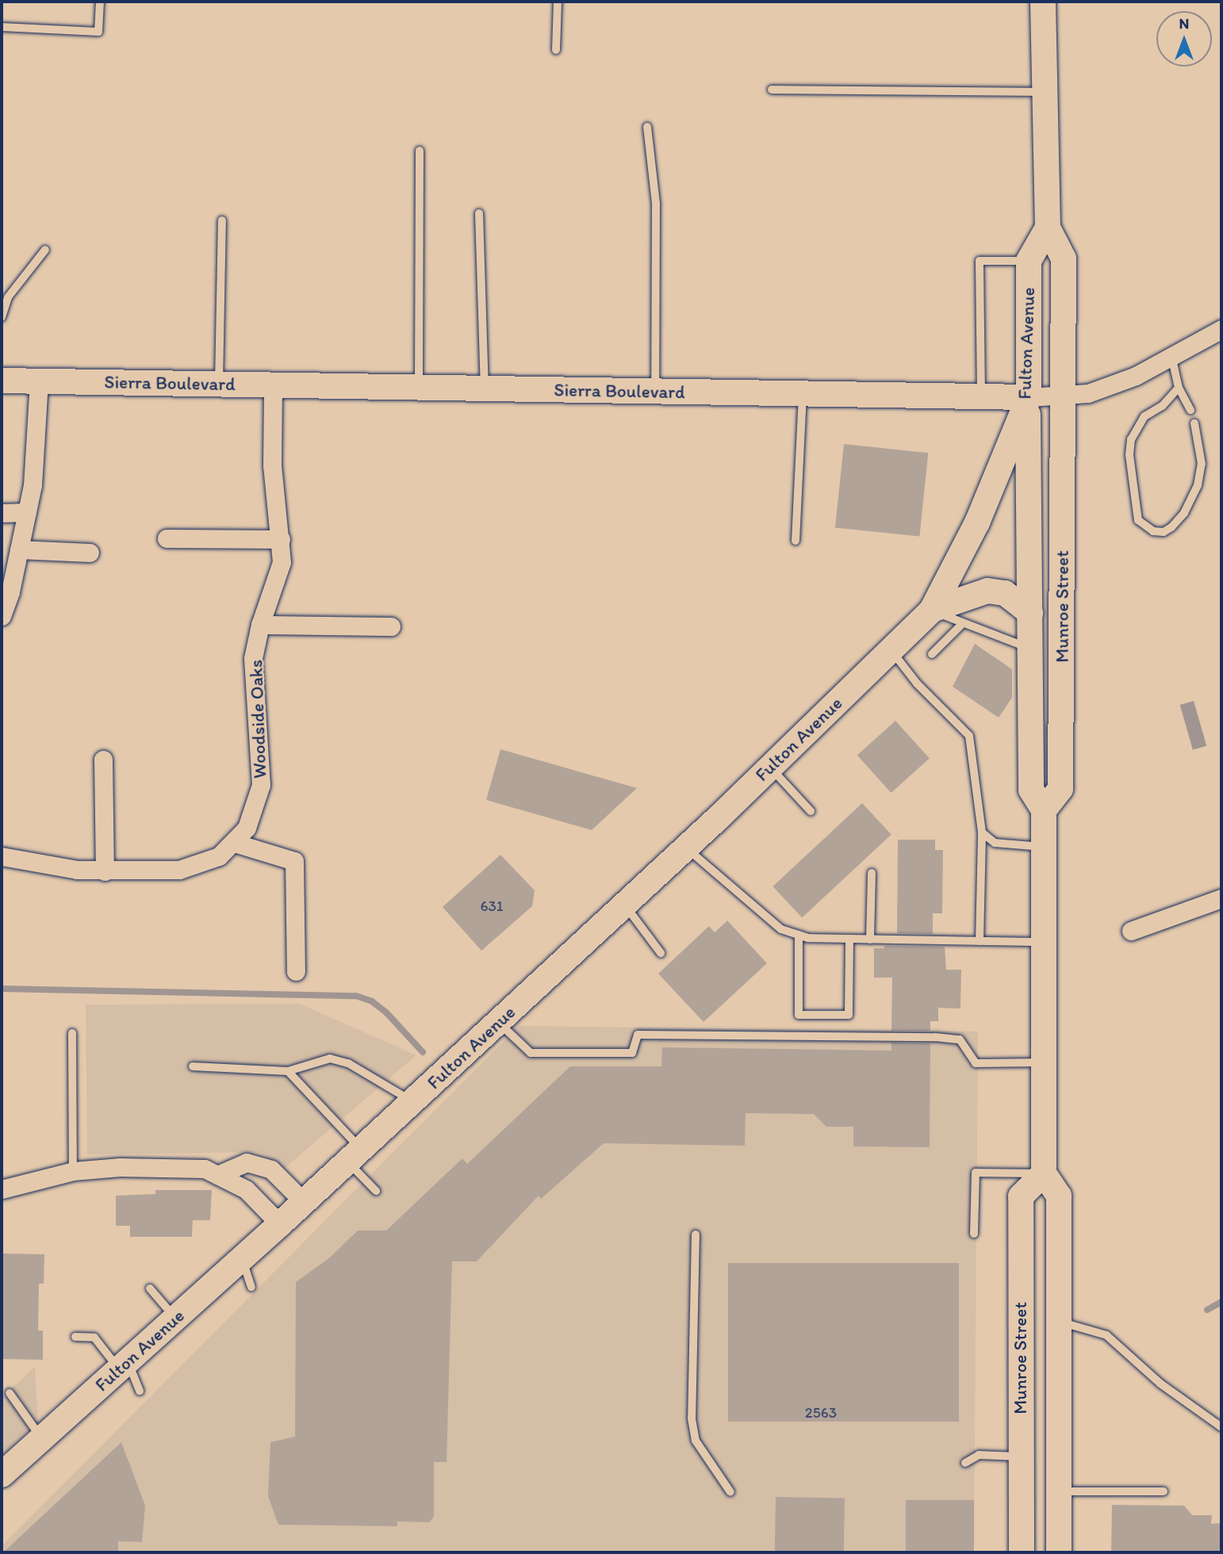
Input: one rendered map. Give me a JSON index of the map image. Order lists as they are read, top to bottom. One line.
{"streets":{"street":["Fulton Avenue","Sierra Boulevard","Munroe Street","Woodside Oaks"]},"crossings":[["Fulton Avenue","Sierra Boulevard"],["Fulton Avenue","Munroe Street"],["Sierra Boulevard","Munroe Street"],["Sierra Boulevard","Woodside Oaks"]],"house_numbers":["631","2563"],"north":"top"}
